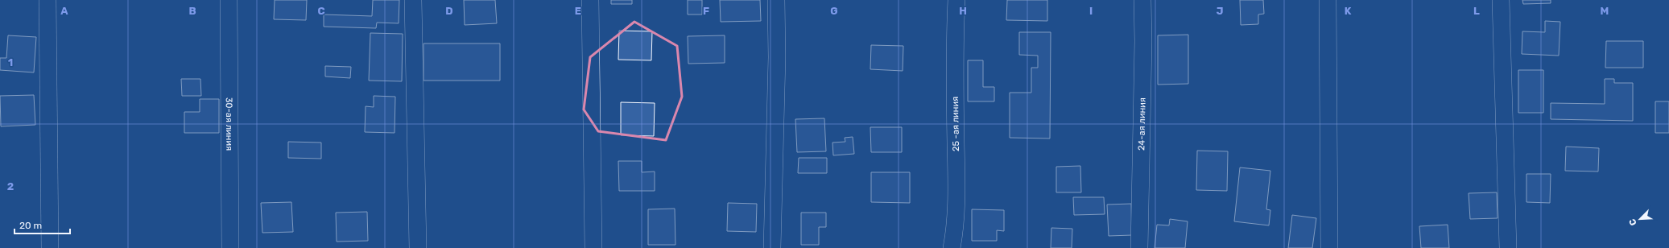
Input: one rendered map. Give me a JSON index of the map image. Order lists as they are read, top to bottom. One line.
{"streets":{"street":["30-ая линия","25 -ая линия","24-ая линия"]},"scale_bar":"20 m","north":"bottom left","grid":{"columns":["A","B","C","D","E","F","G","H","I","J","K","L","M"],"rows":["1","2"]}}
